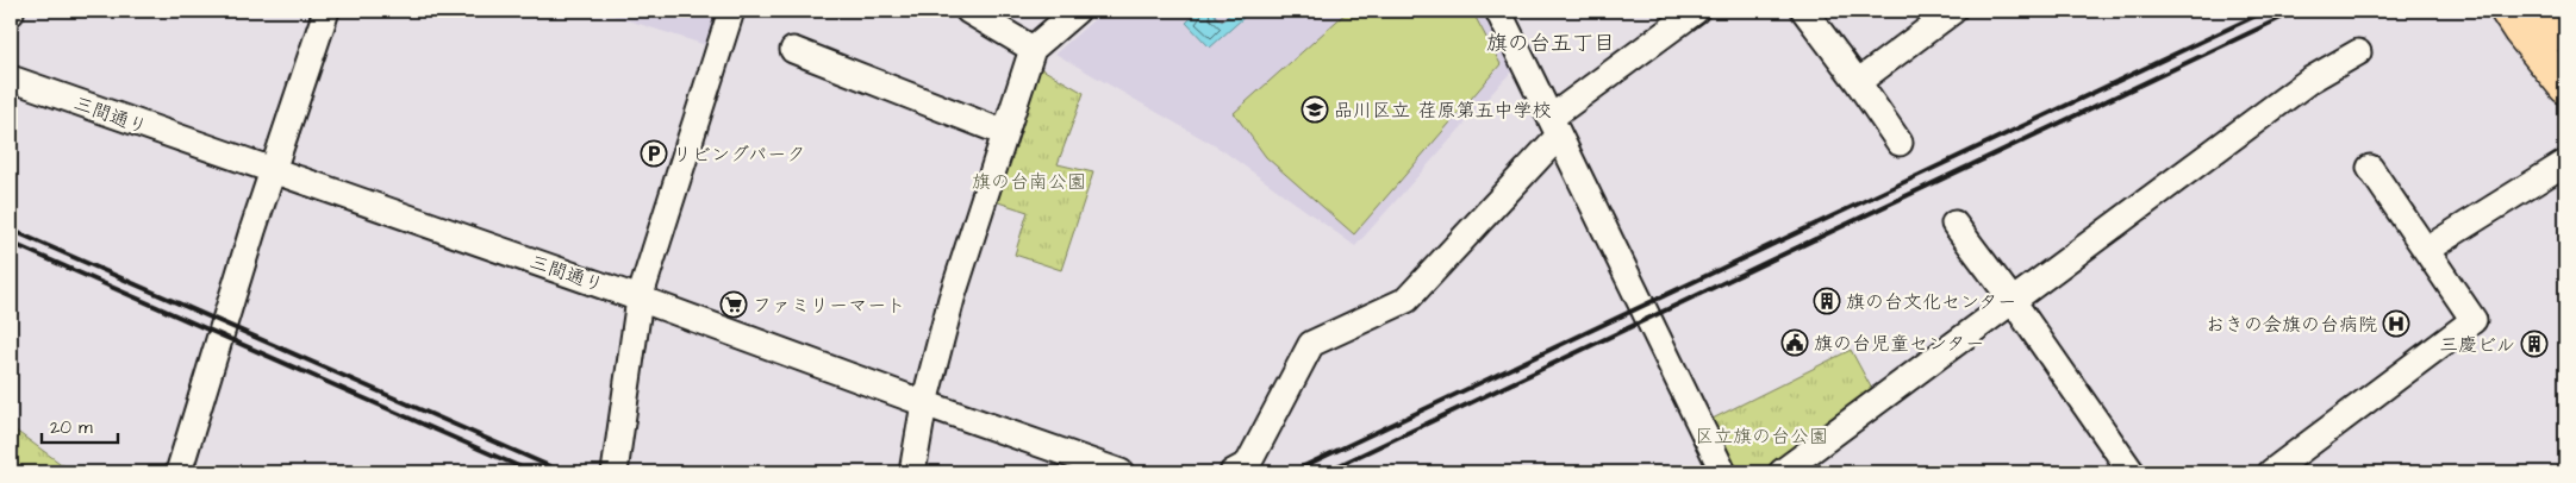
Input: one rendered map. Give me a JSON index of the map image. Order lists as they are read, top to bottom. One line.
{"streets":{"street":["三間通り"]},"districts":["旗の台五丁目"],"parks":["旗の台南公園","区立旗の台公園"],"places":{"school or university":["品川区立 荏原第五中学校"],"parking":["リビングパーク"],"building":["旗の台文化センター","三慶ビル"],"supermarket":["ファミリーマート"],"hospital":["おきの会旗の台病院"],"public building":["旗の台児童センター"]},"scale_bar":"20 m"}
